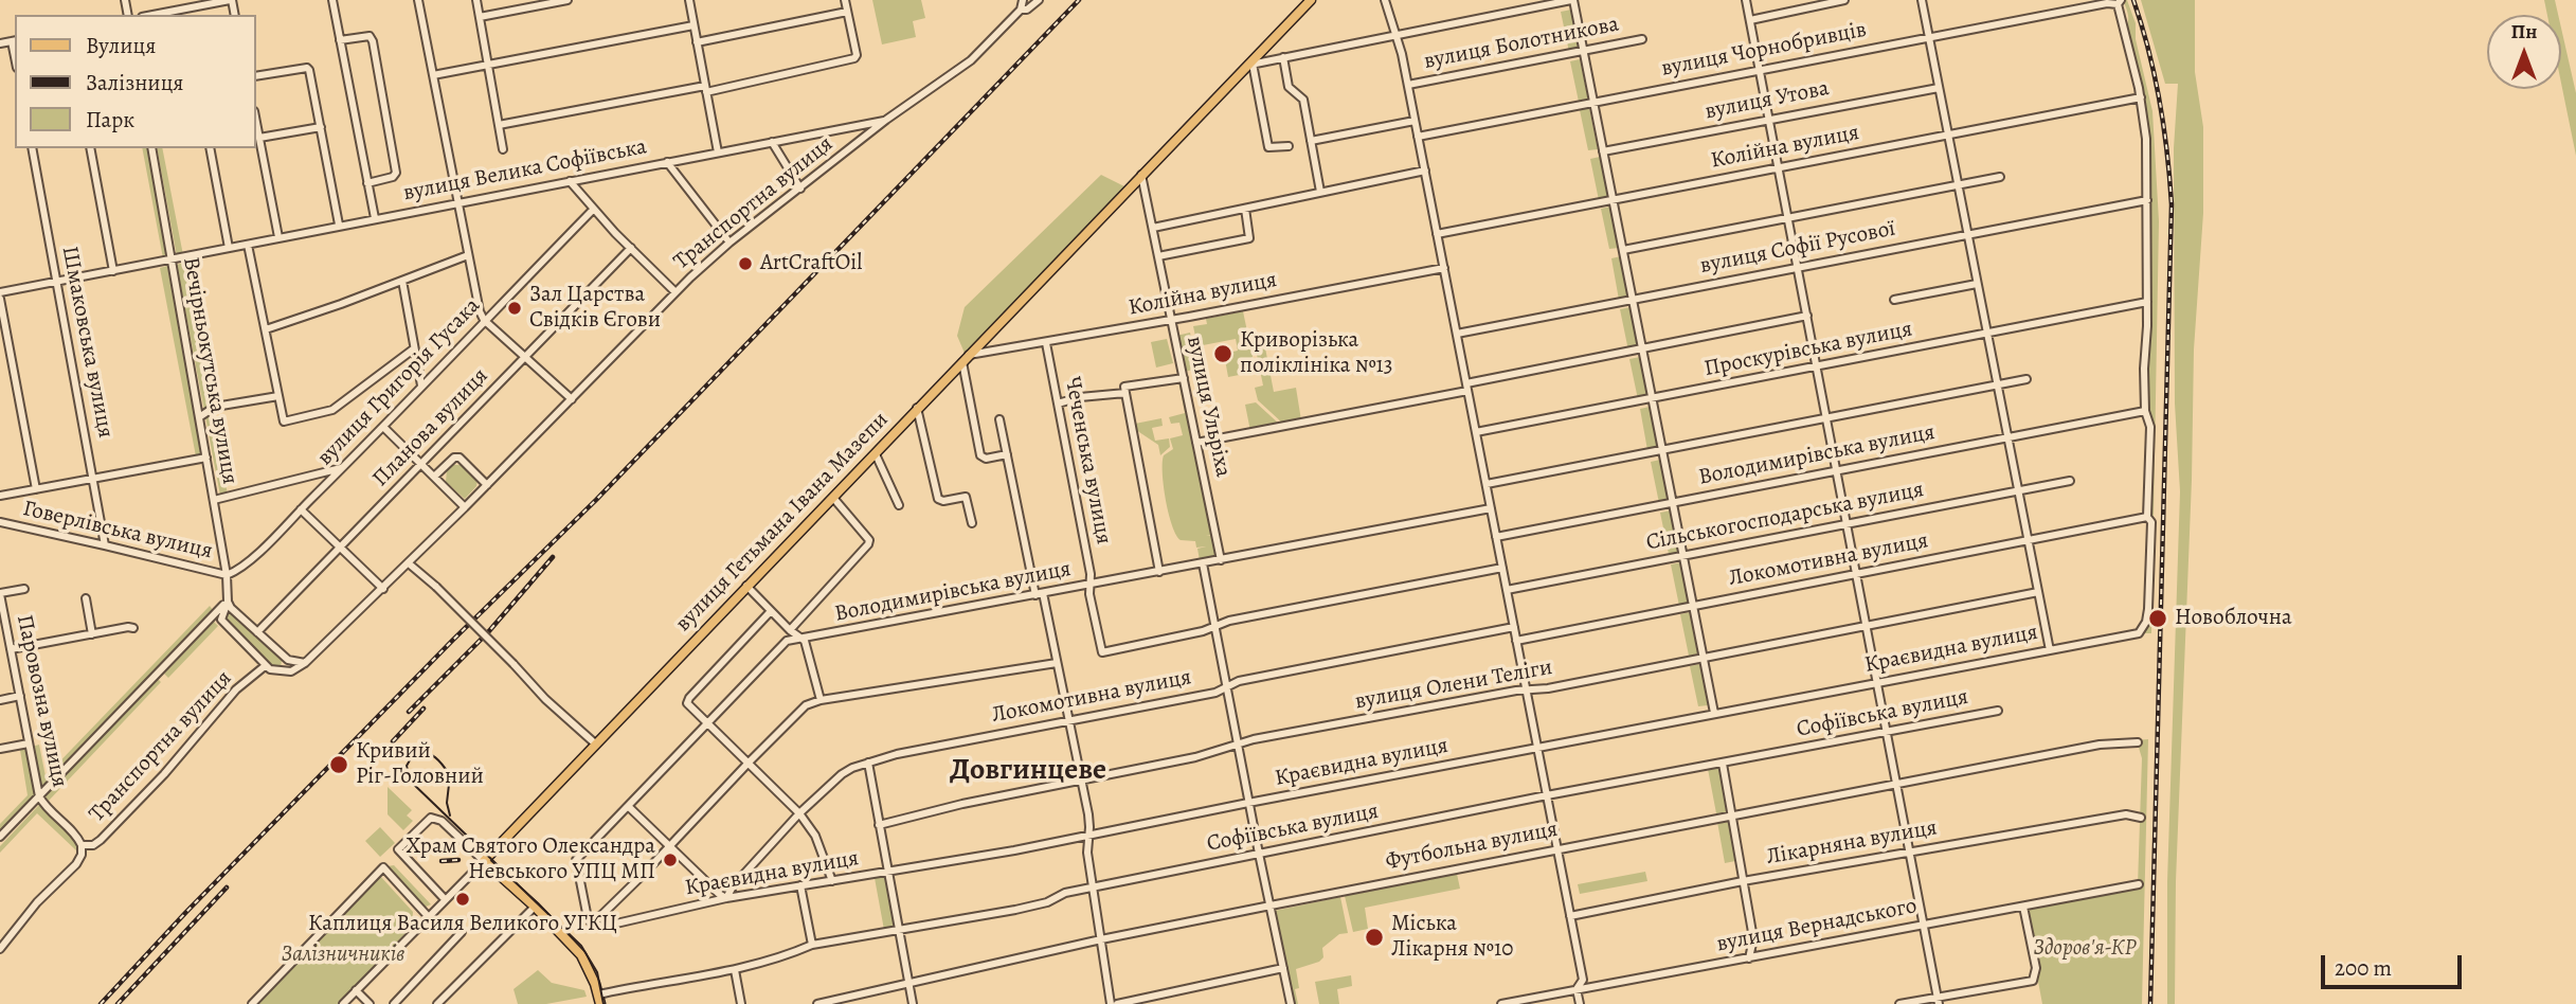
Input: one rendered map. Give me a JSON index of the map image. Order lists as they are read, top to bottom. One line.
{"streets":{"main road":["вулиця Гетьмана Івана Мазепи"],"street":["вулиця Болотникова","вулиця Чорнобривців","вулиця Утова","Колійна вулиця","вулиця Велика Софіївська","Транспортна вулиця","вулиця Софії Русової","Шмаковська вулиця","Проскурівська вулиця","Вечірньокутська вулиця","вулиця Григорія Гусака","вулиця Ульріха","Планова вулиця","Володимирівська вулиця","Чеченська вулиця","Сільськогосподарська вулиця","Говерлівська вулиця","Локомотивна вулиця","Краєвидна вулиця","вулиця Олени Теліги","Паровозна вулиця","Софіївська вулиця","Лікарняна вулиця","Футбольна вулиця","вулиця Вернадського"]},"crossings":[["Колійна вулиця","вулиця Ульріха"],["Колійна вулиця","Чеченська вулиця"],["Колійна вулиця","вулиця Гетьмана Івана Мазепи"],["вулиця Велика Софіївська","Транспортна вулиця"],["вулиця Велика Софіївська","Шмаковська вулиця"],["вулиця Велика Софіївська","Вечірньокутська вулиця"],["Транспортна вулиця","Вечірньокутська вулиця"],["Транспортна вулиця","Паровозна вулиця"],["Шмаковська вулиця","Говерлівська вулиця"],["Проскурівська вулиця","вулиця Ульріха"],["Вечірньокутська вулиця","вулиця Григорія Гусака"],["Вечірньокутська вулиця","Говерлівська вулиця"],["вулиця Григорія Гусака","Говерлівська вулиця"],["вулиця Ульріха","Володимирівська вулиця"],["вулиця Ульріха","вулиця Гетьмана Івана Мазепи"],["Володимирівська вулиця","Чеченська вулиця"],["Володимирівська вулиця","Краєвидна вулиця"],["Локомотивна вулиця","Краєвидна вулиця"]],"districts":["Довгинцеве"],"parks":["Здоров'я-КР","Залізничників"],"places":["ArtCraftOil","Зал Царства Свідків Єгови","Криворізька поліклініка №13","Новоблочна","Кривий Ріг-Головний","Храм Святого Олександра Невського УПЦ МП","Каплиця Василя Великого УГКЦ","Міська Лікарня №10"],"legend":["Вулиця","Залізниця","Парк"],"scale_bar":"200 m","north":"top"}
